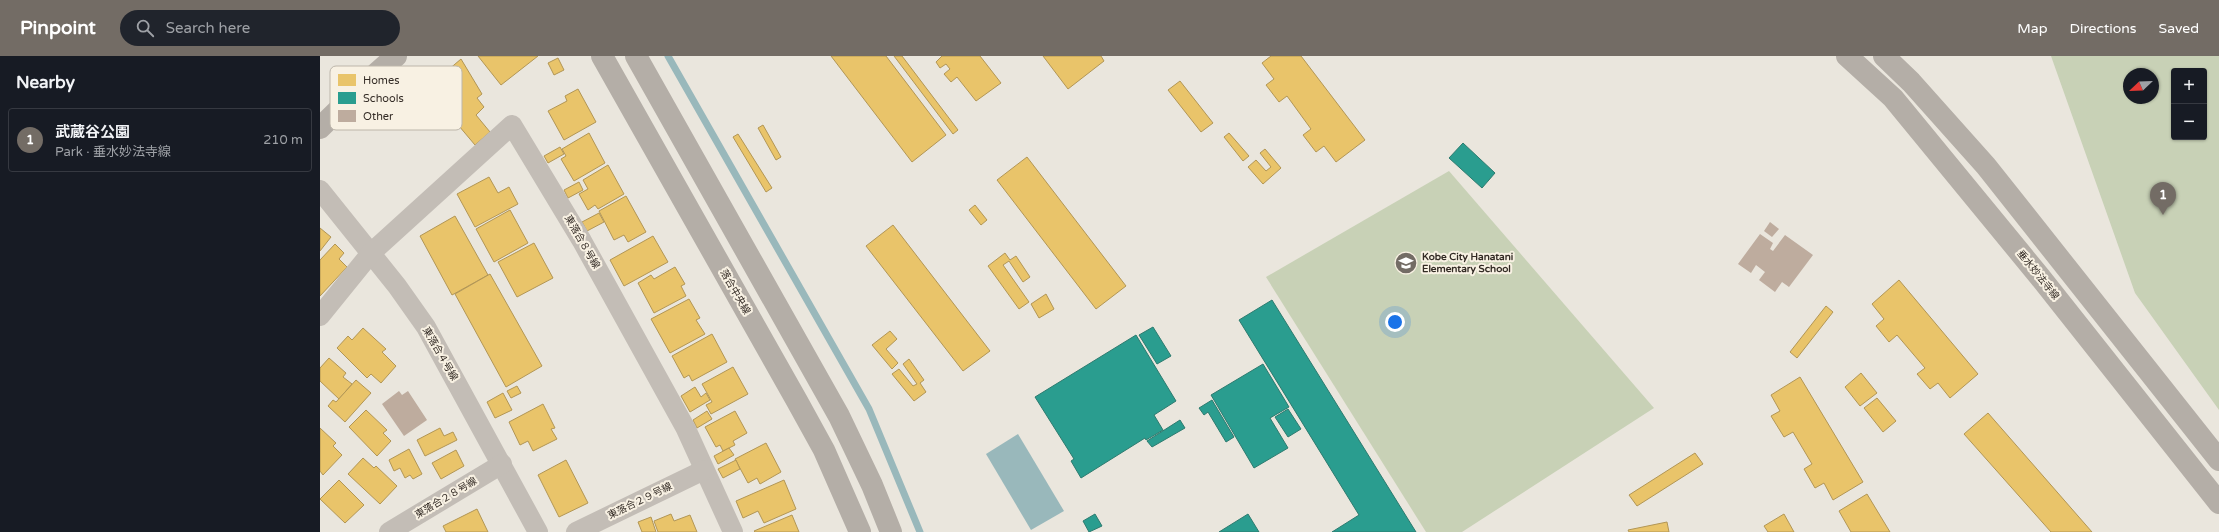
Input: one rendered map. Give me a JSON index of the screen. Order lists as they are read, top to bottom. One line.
{"streets":{"street":["東落合８号線","垂水妙法寺線","落合中央線","東落合４号線","東落合２８号線","東落合２９号線"]},"crossings":[["東落合８号線","東落合４号線"],["東落合８号線","東落合２９号線"],["東落合４号線","東落合２８号線"]],"places":{"school or university":["Kobe City Hanatani Elementary School"]},"legend":["Homes","Schools","Other"],"north":"bottom left","page":{"header":"Pinpoint","search":"Search here","nav":["Map","Directions","Saved"],"heading":"Nearby","map_buttons":["+","−"],"list":[{"mark":"1","name":"武蔵谷公園","note":"Park · 垂水妙法寺線","value":"210 m"}],"pins":"1"}}
